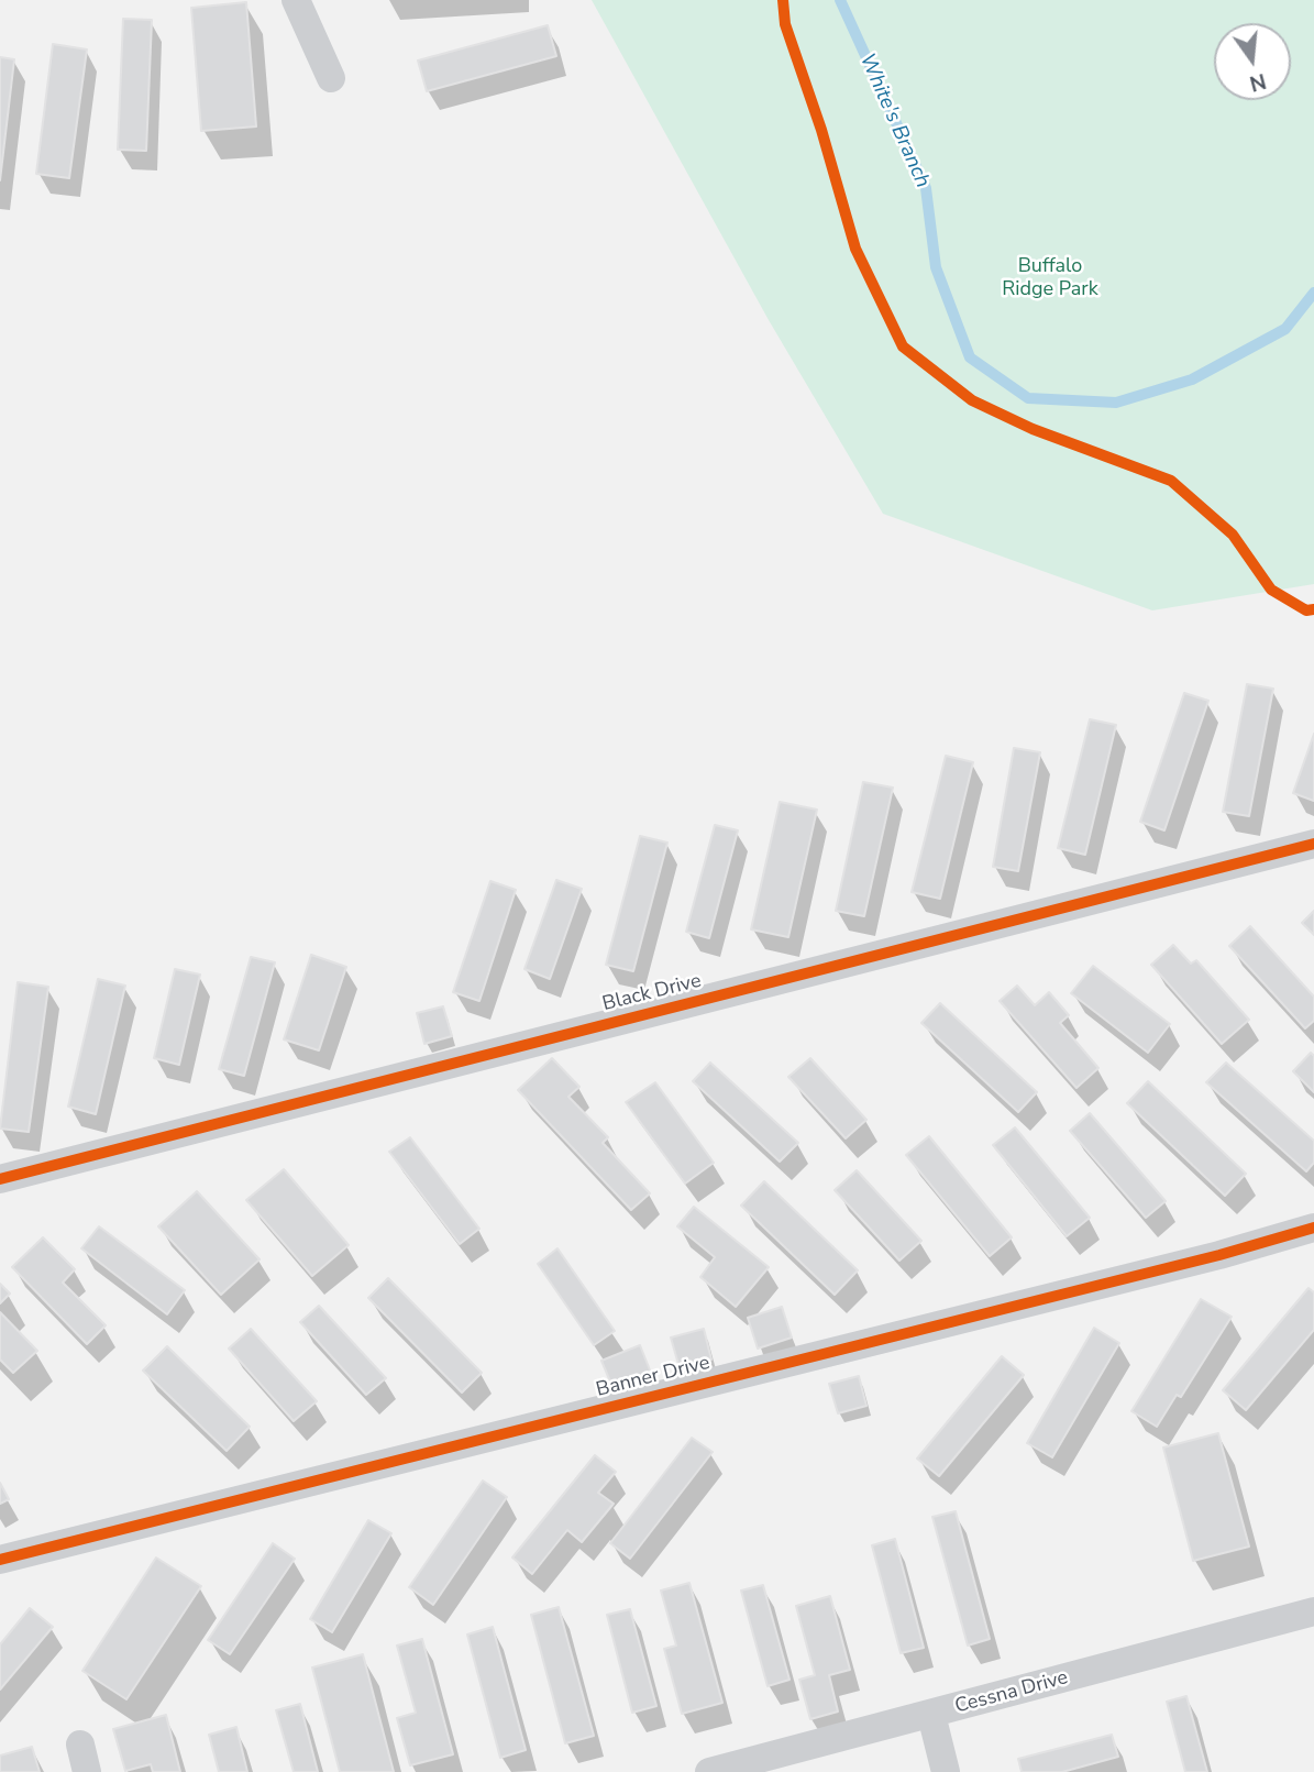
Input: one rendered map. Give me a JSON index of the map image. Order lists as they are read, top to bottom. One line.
{"streets":{"street":["Black Drive","Banner Drive","Cessna Drive"]},"water":["White's Branch"],"parks":["Buffalo Ridge Park"],"north":"bottom"}
